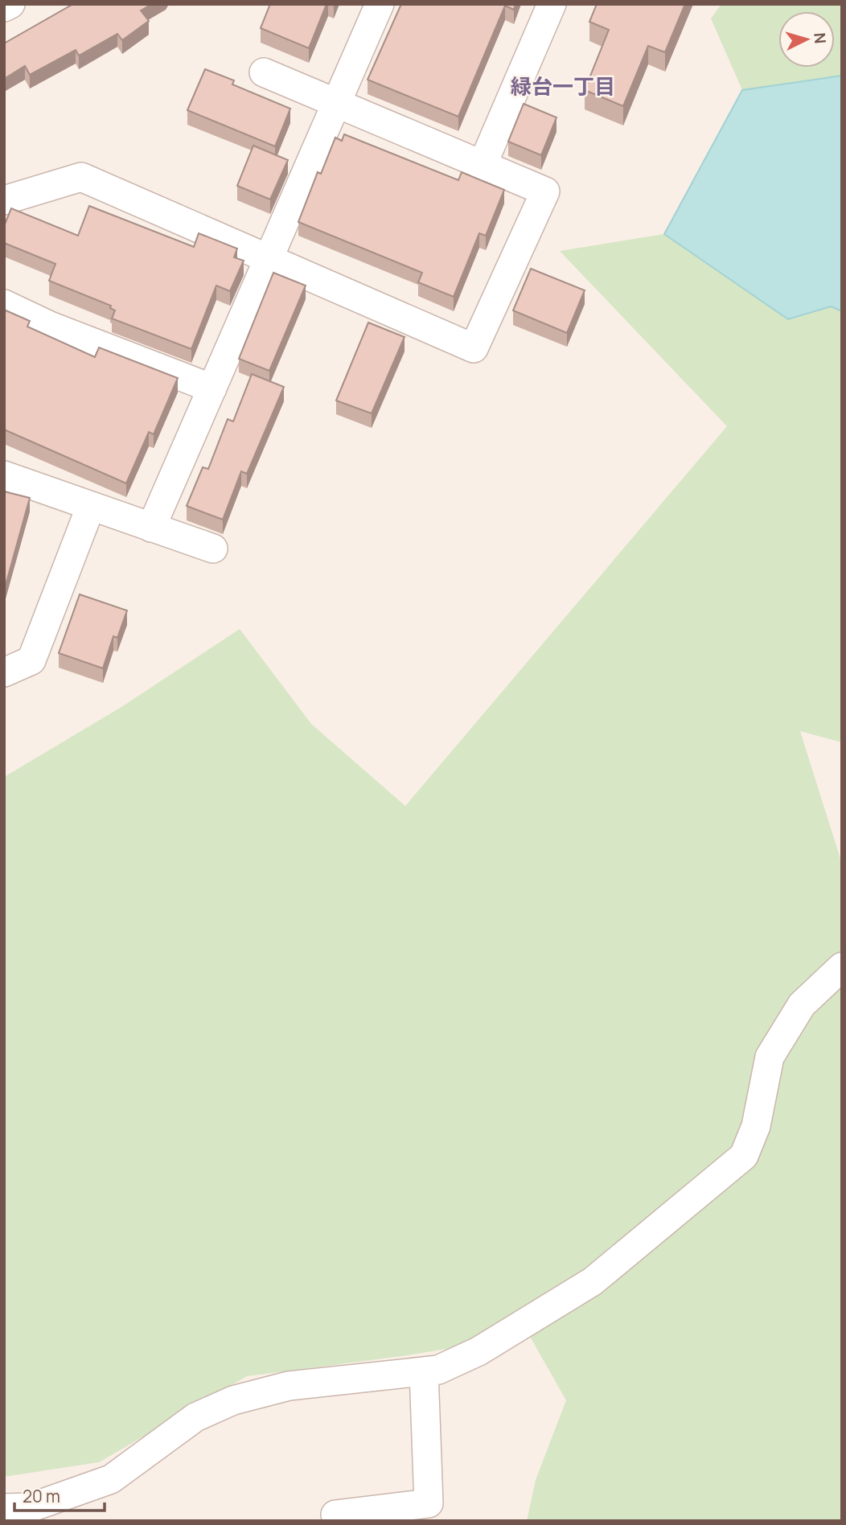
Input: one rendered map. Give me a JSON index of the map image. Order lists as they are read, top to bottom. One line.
{"districts":["緑台一丁目"],"scale_bar":"20 m","north":"right"}
